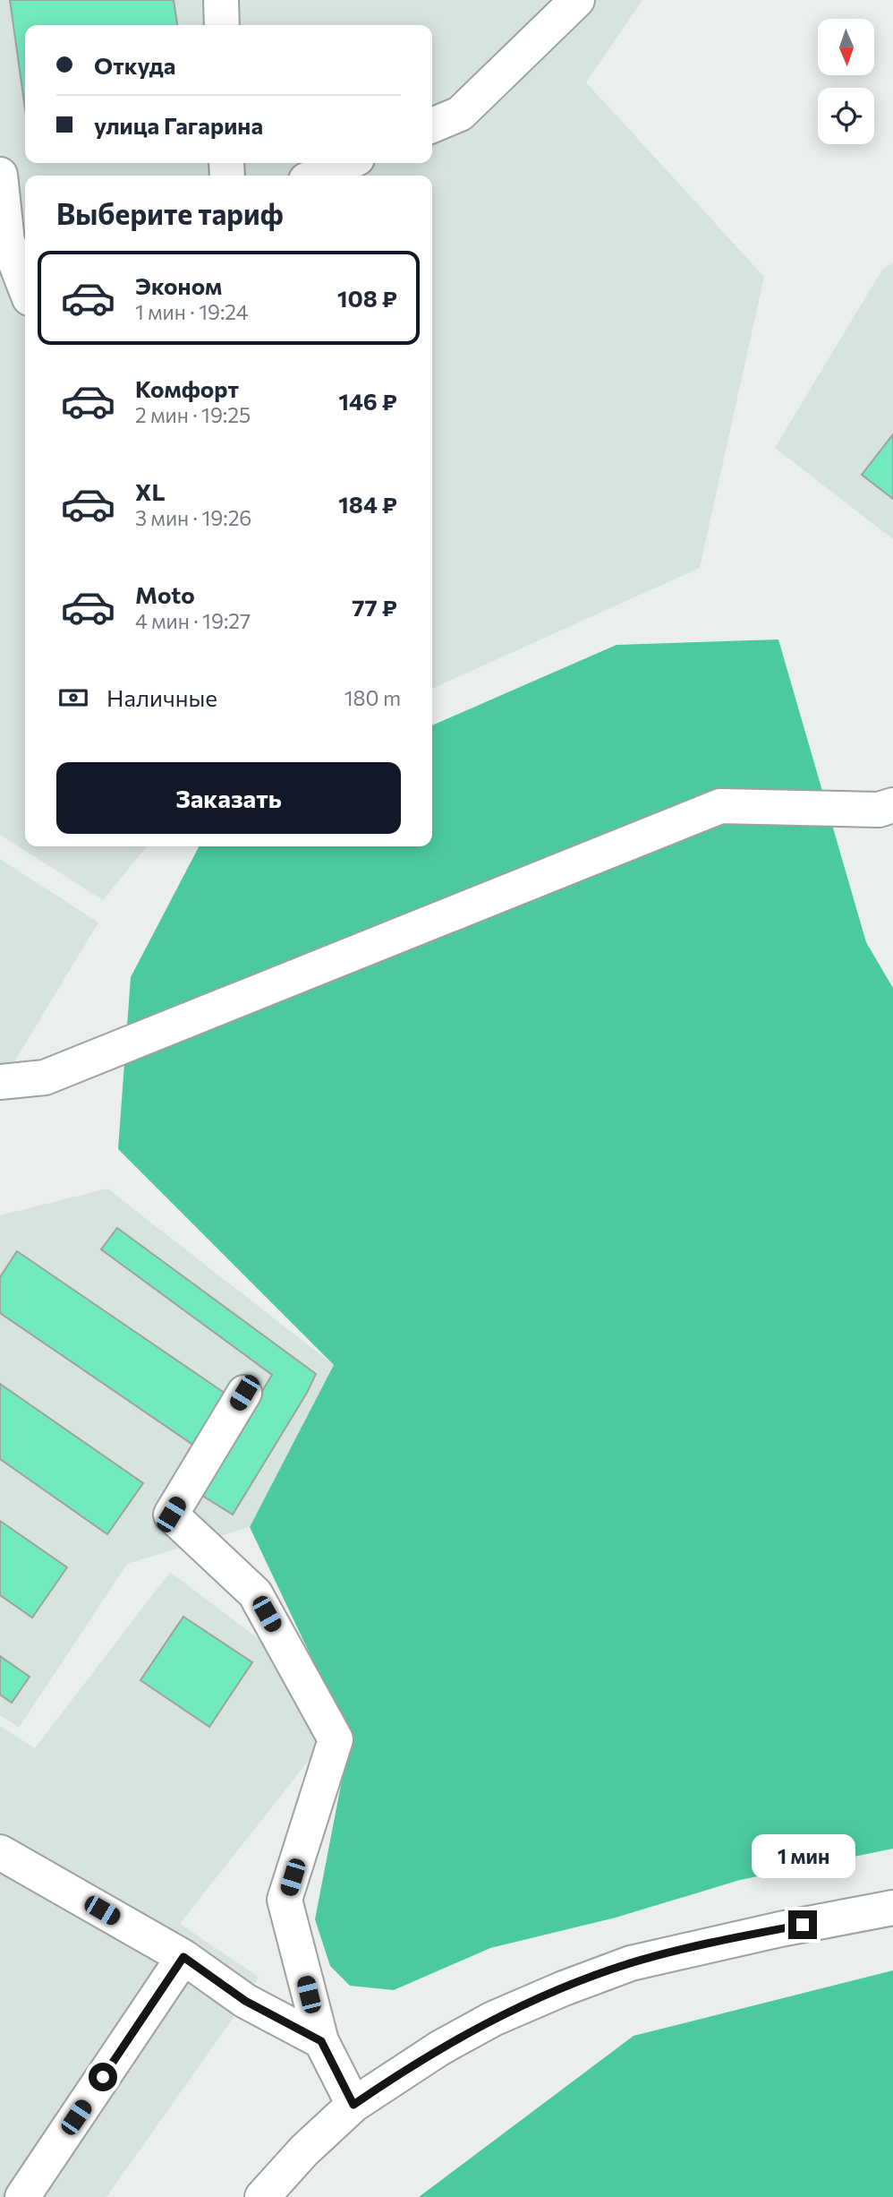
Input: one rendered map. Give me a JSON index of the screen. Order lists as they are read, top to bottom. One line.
{"north":"bottom","page":{"banner":["Откуда","улица Гагарина"],"heading":"Выберите тариф","list":[{"name":"Эконом","note":"1 мин · 19:24","value":"108 ₽"},{"name":"Комфорт","note":"2 мин · 19:25","value":"146 ₽"},{"name":"XL","note":"3 мин · 19:26","value":"184 ₽"},{"name":"Moto","note":"4 мин · 19:27","value":"77 ₽"}],"pay":["Наличные","180 m"],"buttons":"Заказать","bubble":"1 мин"}}
